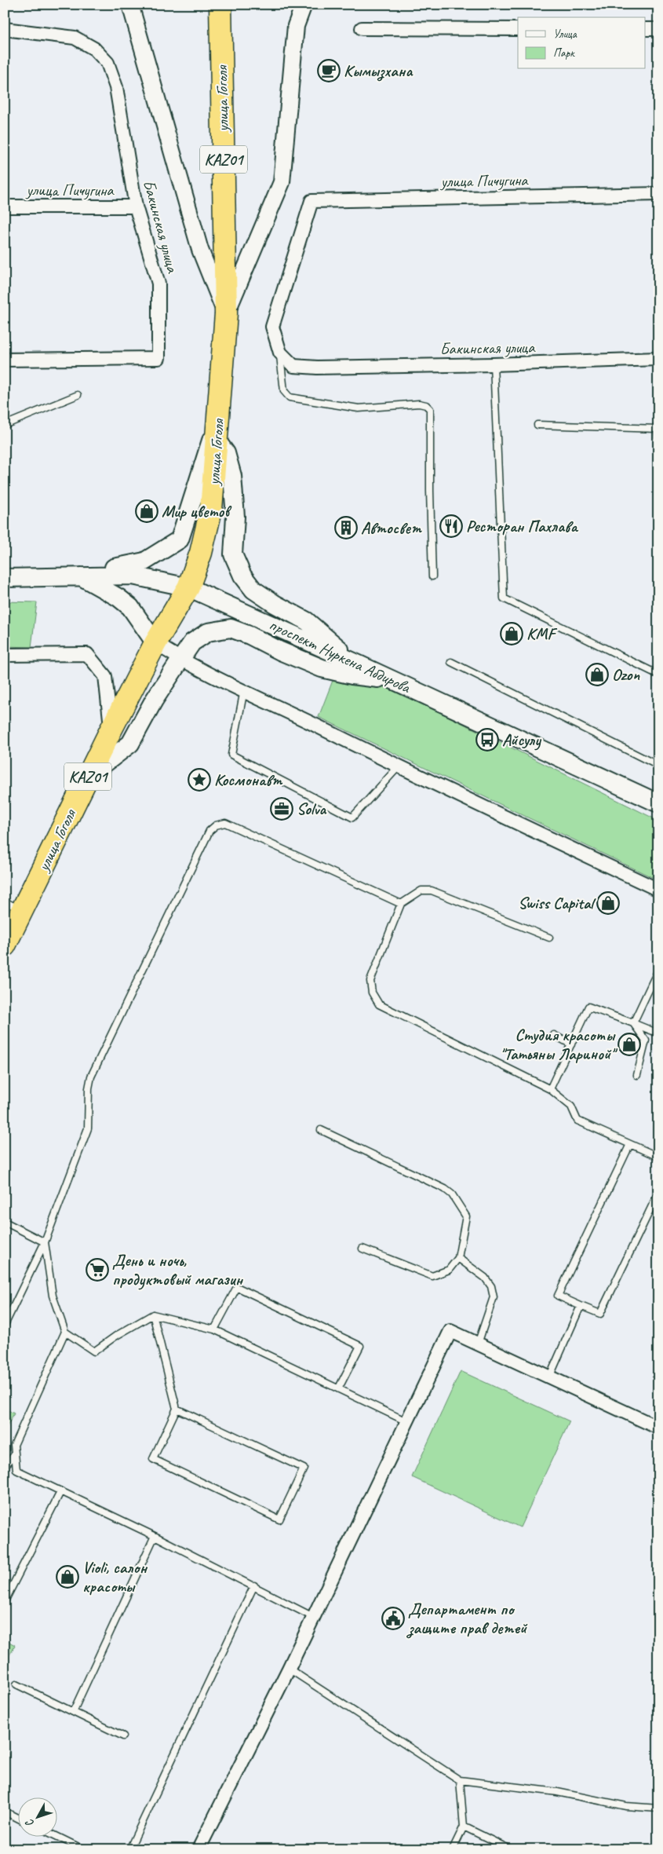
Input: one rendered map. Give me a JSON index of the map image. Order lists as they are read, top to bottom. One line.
{"streets":{"highway":["улица Гоголя","KАZ01"],"main road":["проспект Нуркена Абдирова"],"street":["улица Пичугина","Бакинская улица"]},"crossings":[["улица Гоголя","проспект Нуркена Абдирова"],["улица Пичугина","Бакинская улица"]],"places":{"cafe":["Кымызхана"],"shop":["Мир цветов","KMF","Ozon","Swiss Capital","Студия красоты \"Татьяны Лариной\"","Violi, салон красоты"],"restaurant":["Ресторан Пахлава"],"building":["Автосвет"],"bus stop":["Айсулу"],"place":["Космонавт"],"office":["Solva"],"supermarket":["День и ночь, продуктовый магазин"],"public building":["Департамент по защите прав детей"]},"legend":["Улица","Парк"],"north":"bottom left"}
